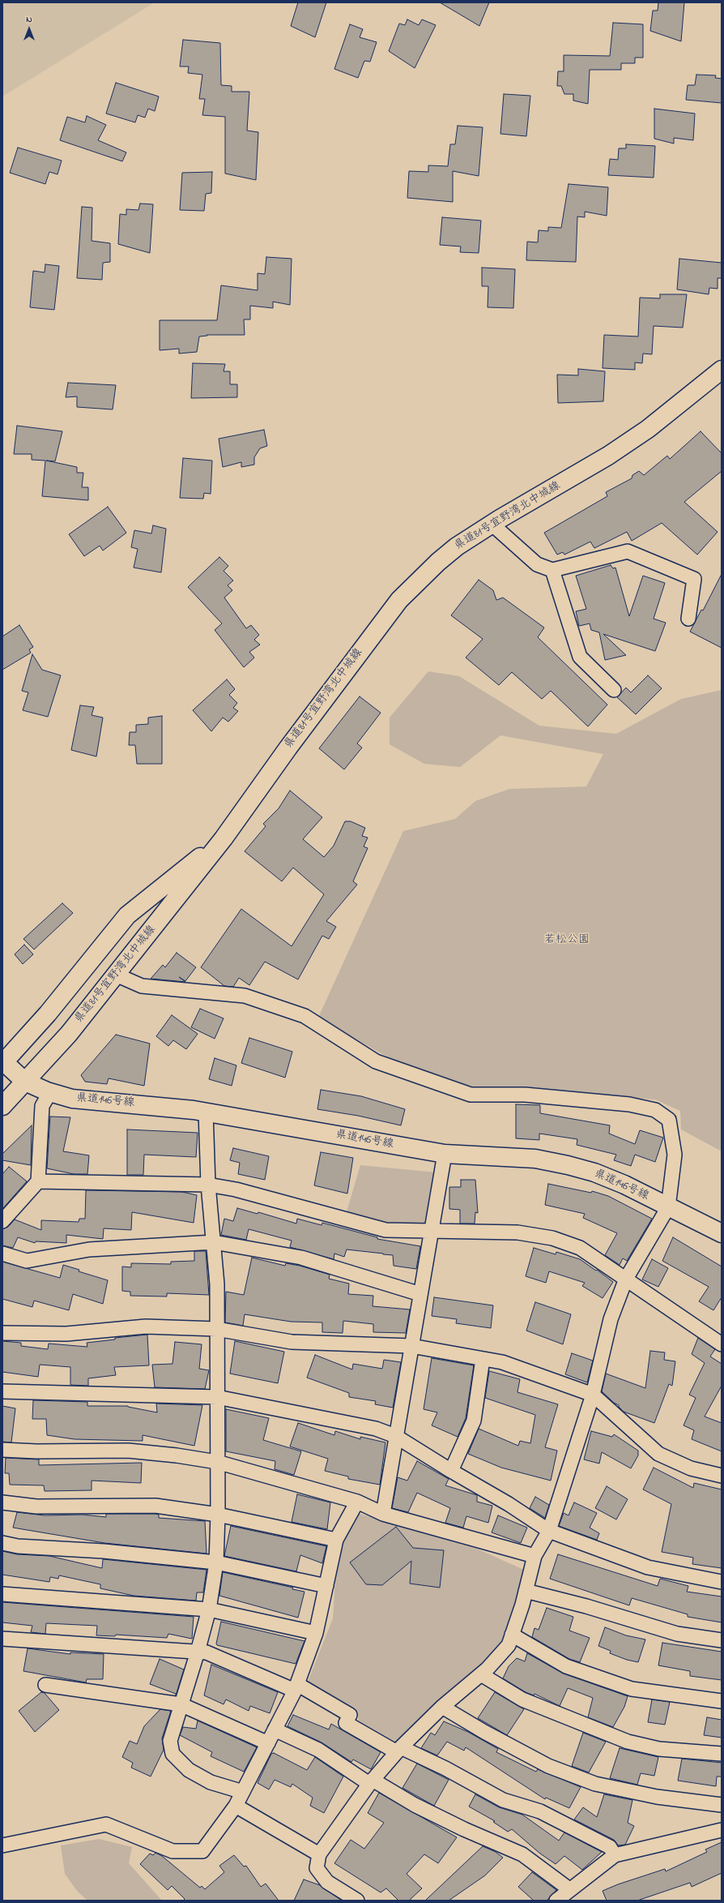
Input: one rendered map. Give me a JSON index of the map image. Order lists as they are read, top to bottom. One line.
{"streets":{"main road":["県道81号宜野湾北中城線","県道146号線"]},"crossings":[["県道81号宜野湾北中城線","県道146号線"]],"parks":["若松公園"],"north":"top"}
